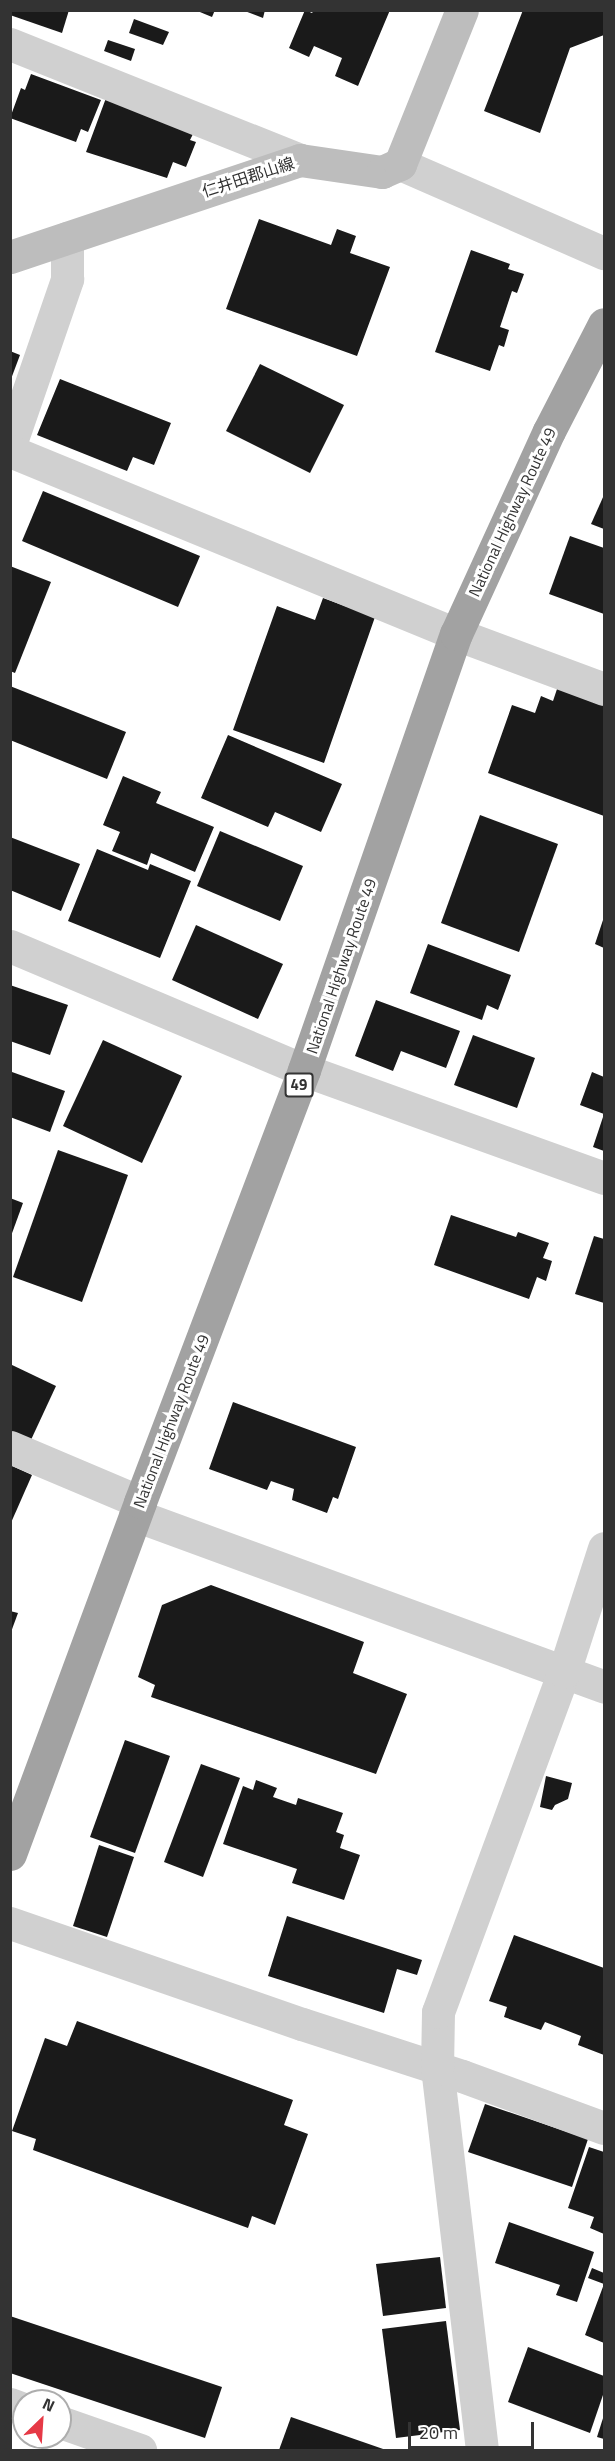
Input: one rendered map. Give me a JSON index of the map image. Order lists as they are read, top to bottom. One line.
{"streets":{"highway":["National Highway Route 49","49"],"main road":["仁井田郡山線"]},"scale_bar":"20 m","north":"top right"}
